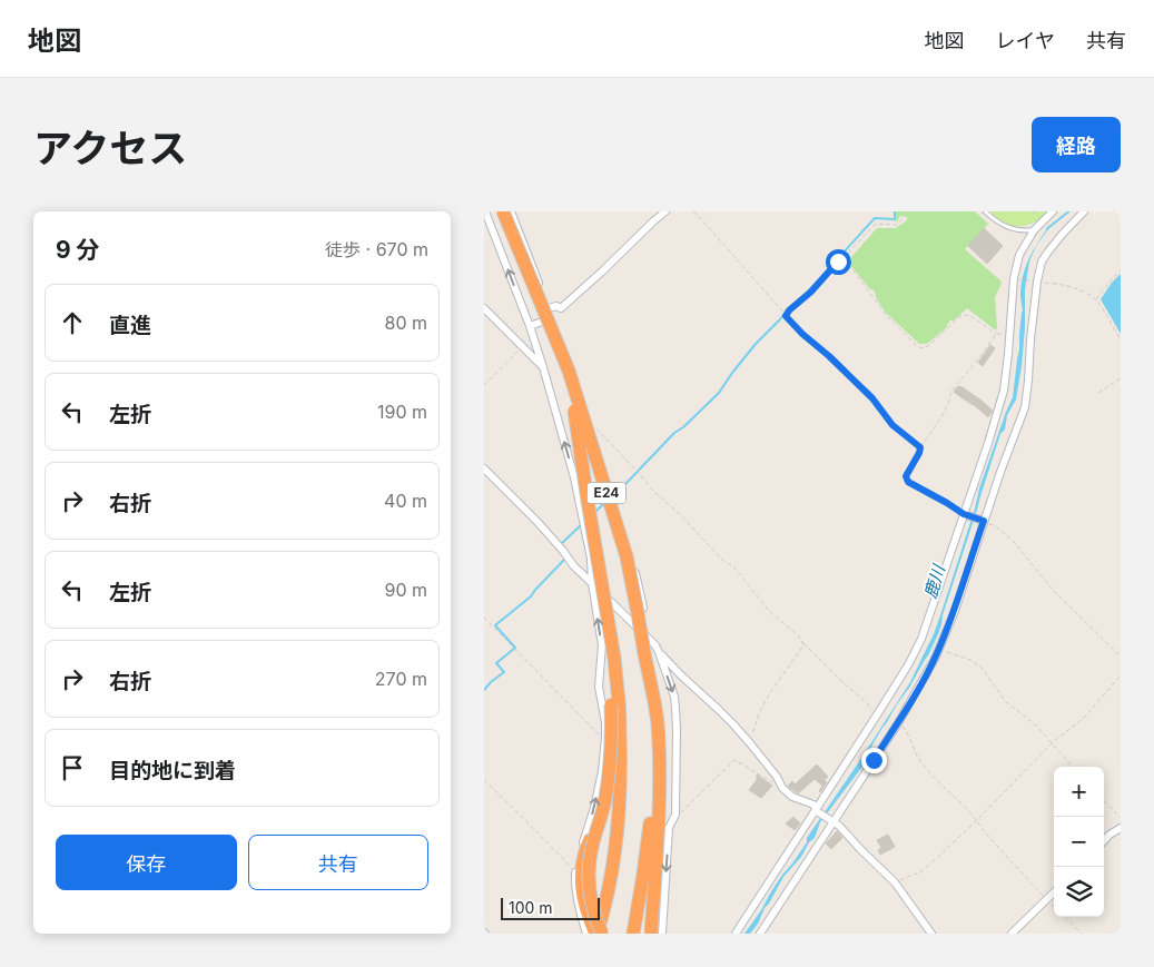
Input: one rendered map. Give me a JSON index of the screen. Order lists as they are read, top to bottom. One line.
{"streets":{"highway":["E24"]},"water":["鹿川"],"scale_bar":"100 m","page":{"header":"地図","nav":["地図","レイヤ","共有"],"title":"アクセス","buttons":["経路",["保存","共有"]],"heading":["9 分","徒歩 · 670 m"],"list":[["直進","80 m"],["左折","190 m"],["右折","40 m"],["左折","90 m"],["右折","270 m"],"目的地に到着"],"map_buttons":["+","−"],"scale":"100 m"}}
